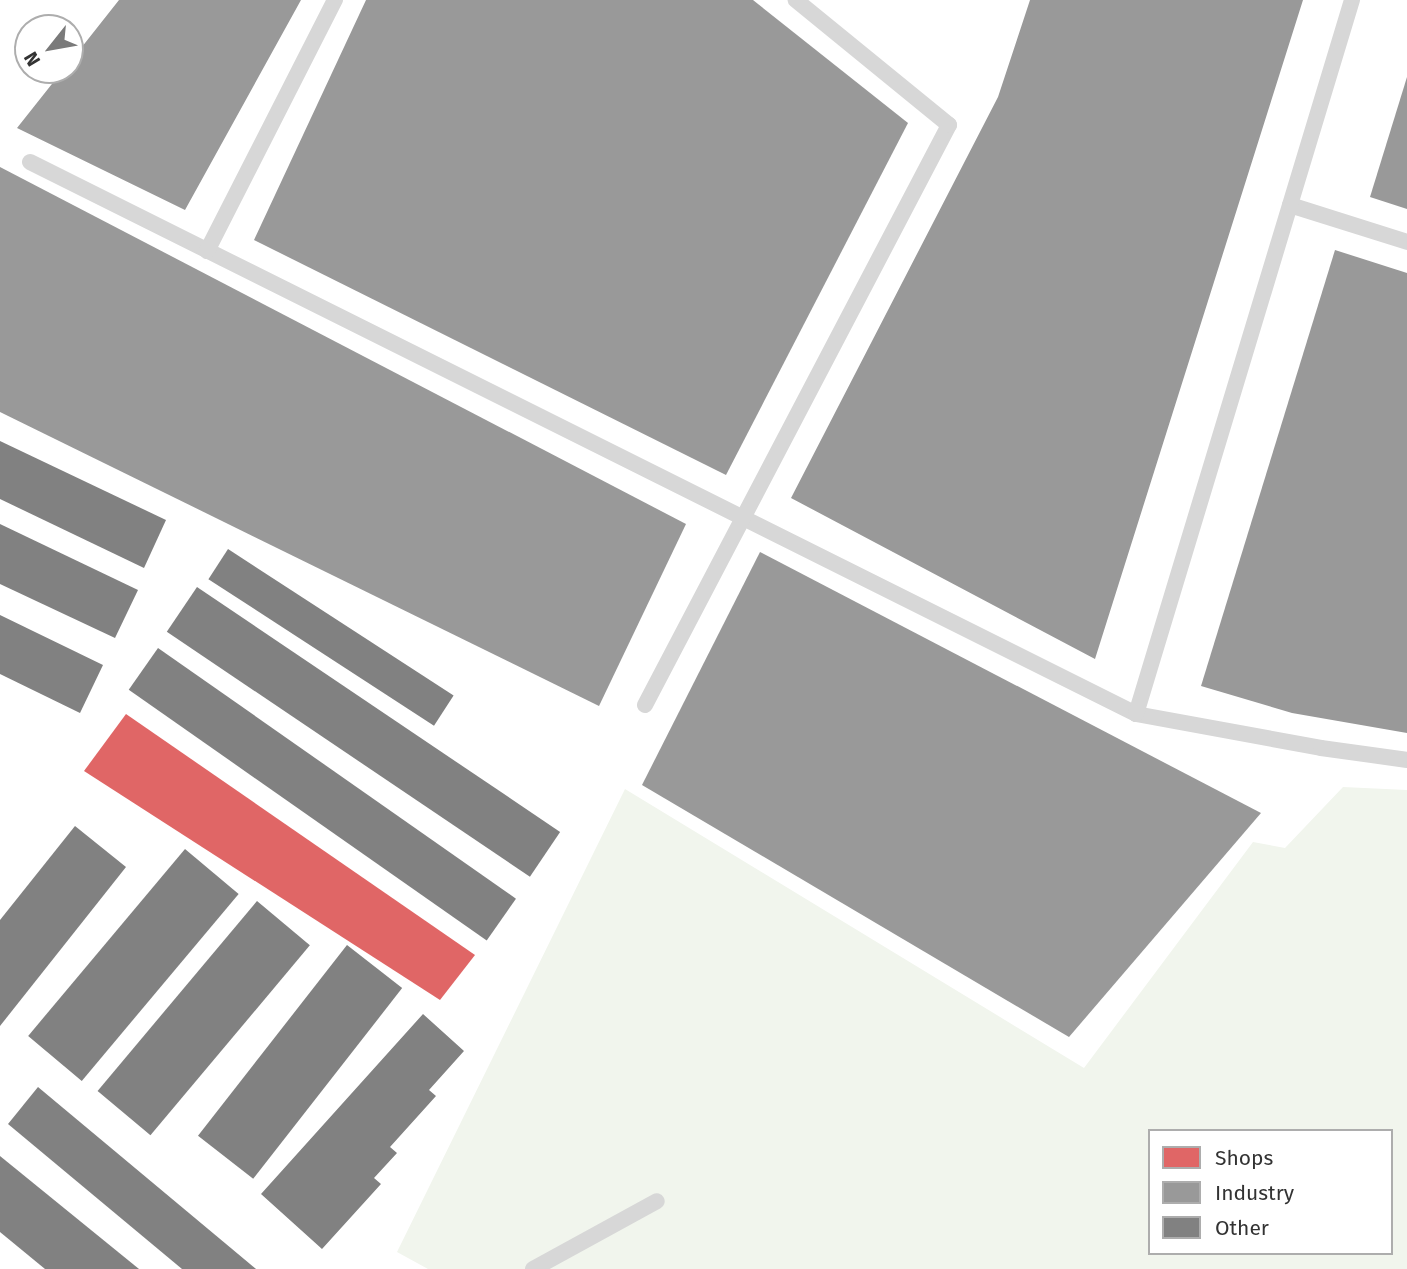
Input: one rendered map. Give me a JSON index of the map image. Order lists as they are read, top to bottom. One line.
{"legend":["Shops","Industry","Other"],"north":"bottom left"}
